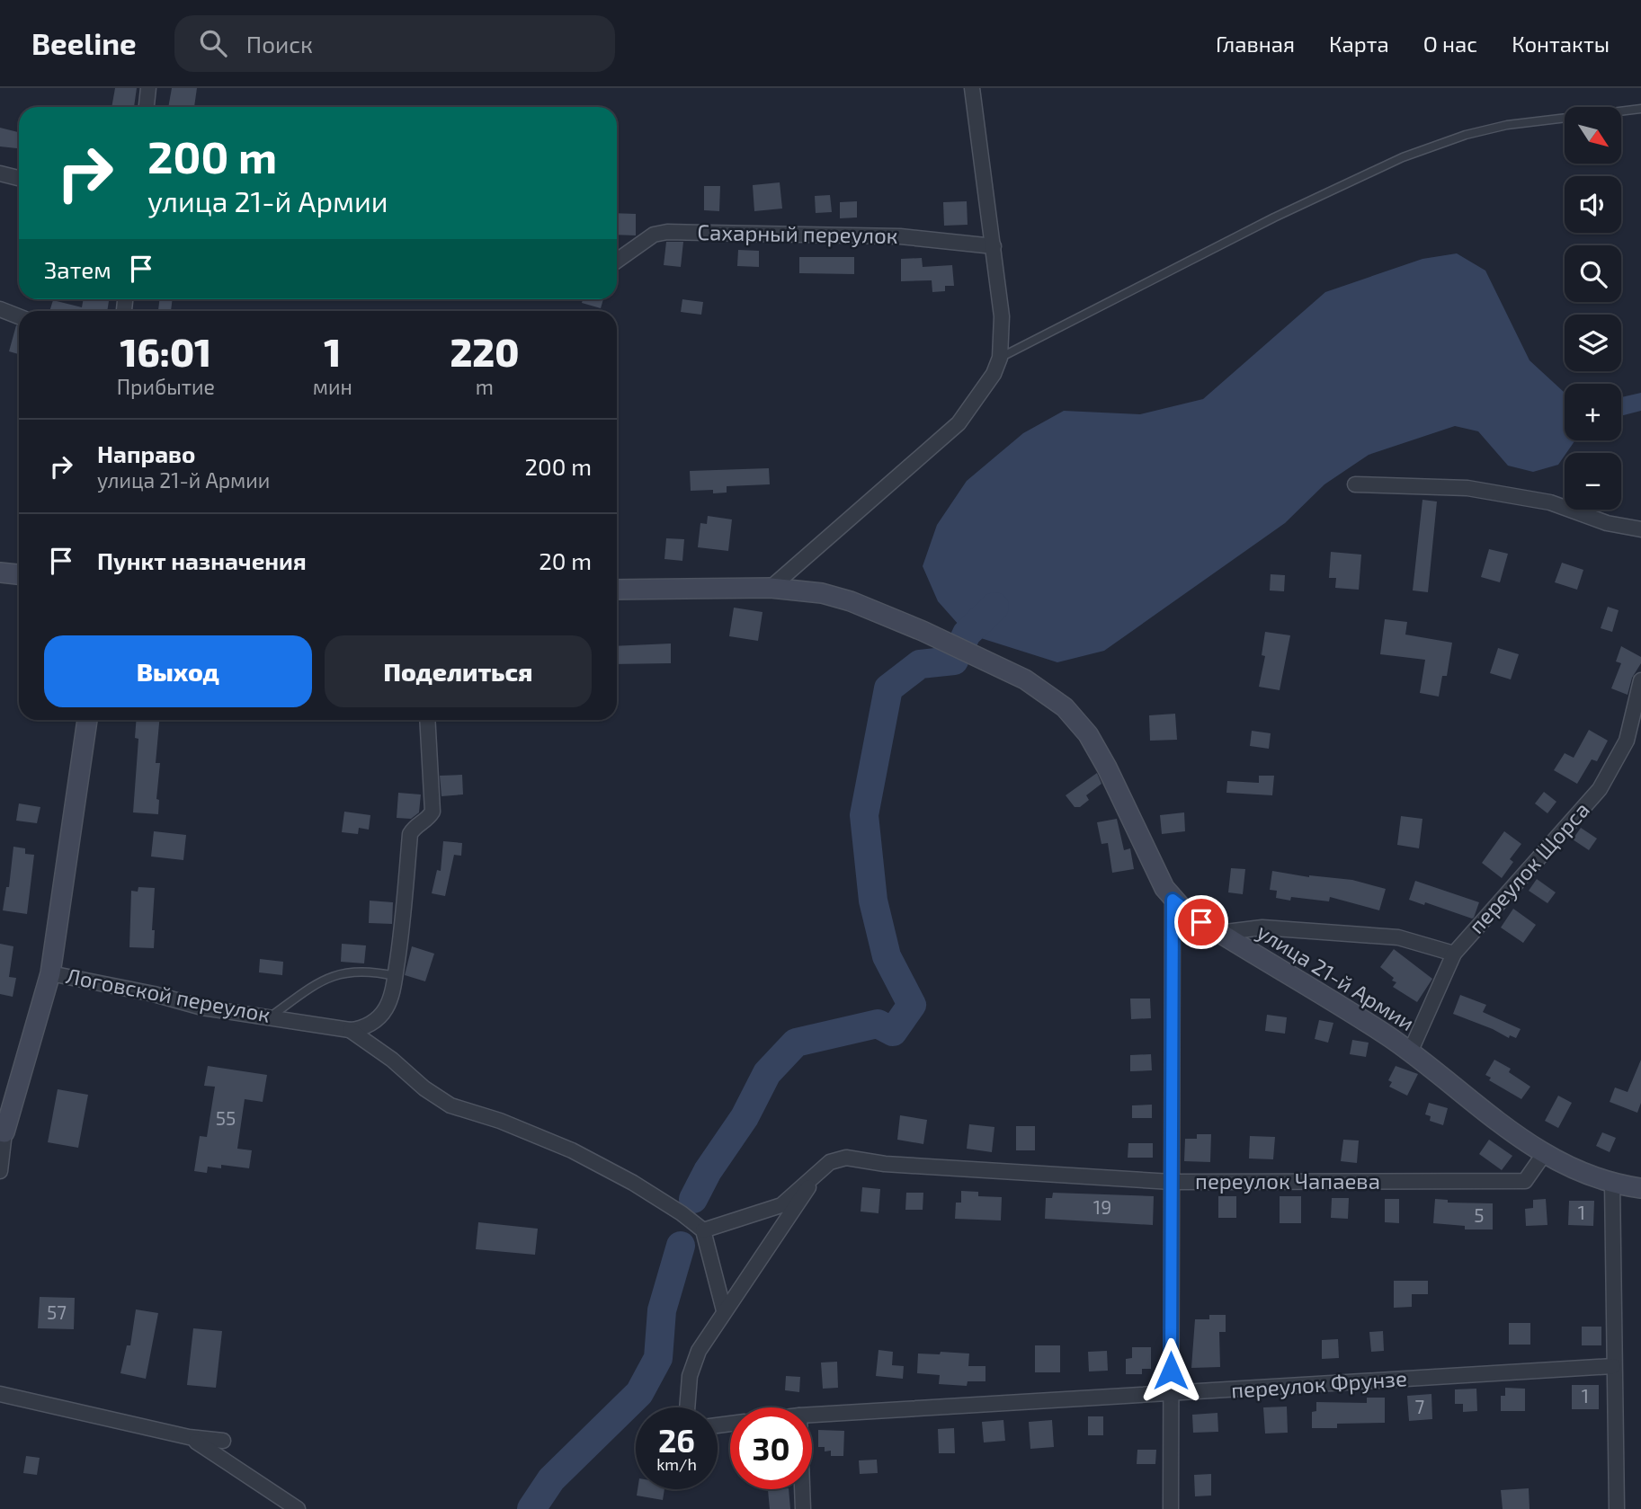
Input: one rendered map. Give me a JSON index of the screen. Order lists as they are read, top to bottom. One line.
{"streets":{"main road":["улица 21-й Армии"],"street":["Сахарный переулок","переулок Щорса","Логовской переулок","переулок Чапаева","переулок Фрунзе"]},"crossings":[["переулок Щорса","улица 21-й Армии"],["улица 21-й Армии","переулок Чапаева"]],"house_numbers":["55","19","1","5","57","1","7"],"north":"bottom right","page":{"header":"Beeline","search":"Поиск","nav":["Главная","Карта","О нас","Контакты"],"map_buttons":["+","−"],"turn":["200 m","улица 21-й Армии"],"then":"Затем","eta":["16:01","Прибытие","1","мин","220","m"],"list":[{"name":"Направо","note":"улица 21-й Армии","value":"200 m"},{"name":"Пункт назначения","value":"20 m"}],"buttons":["Выход","Поделиться"],"speed":"26 km/h","limit":"30"}}
